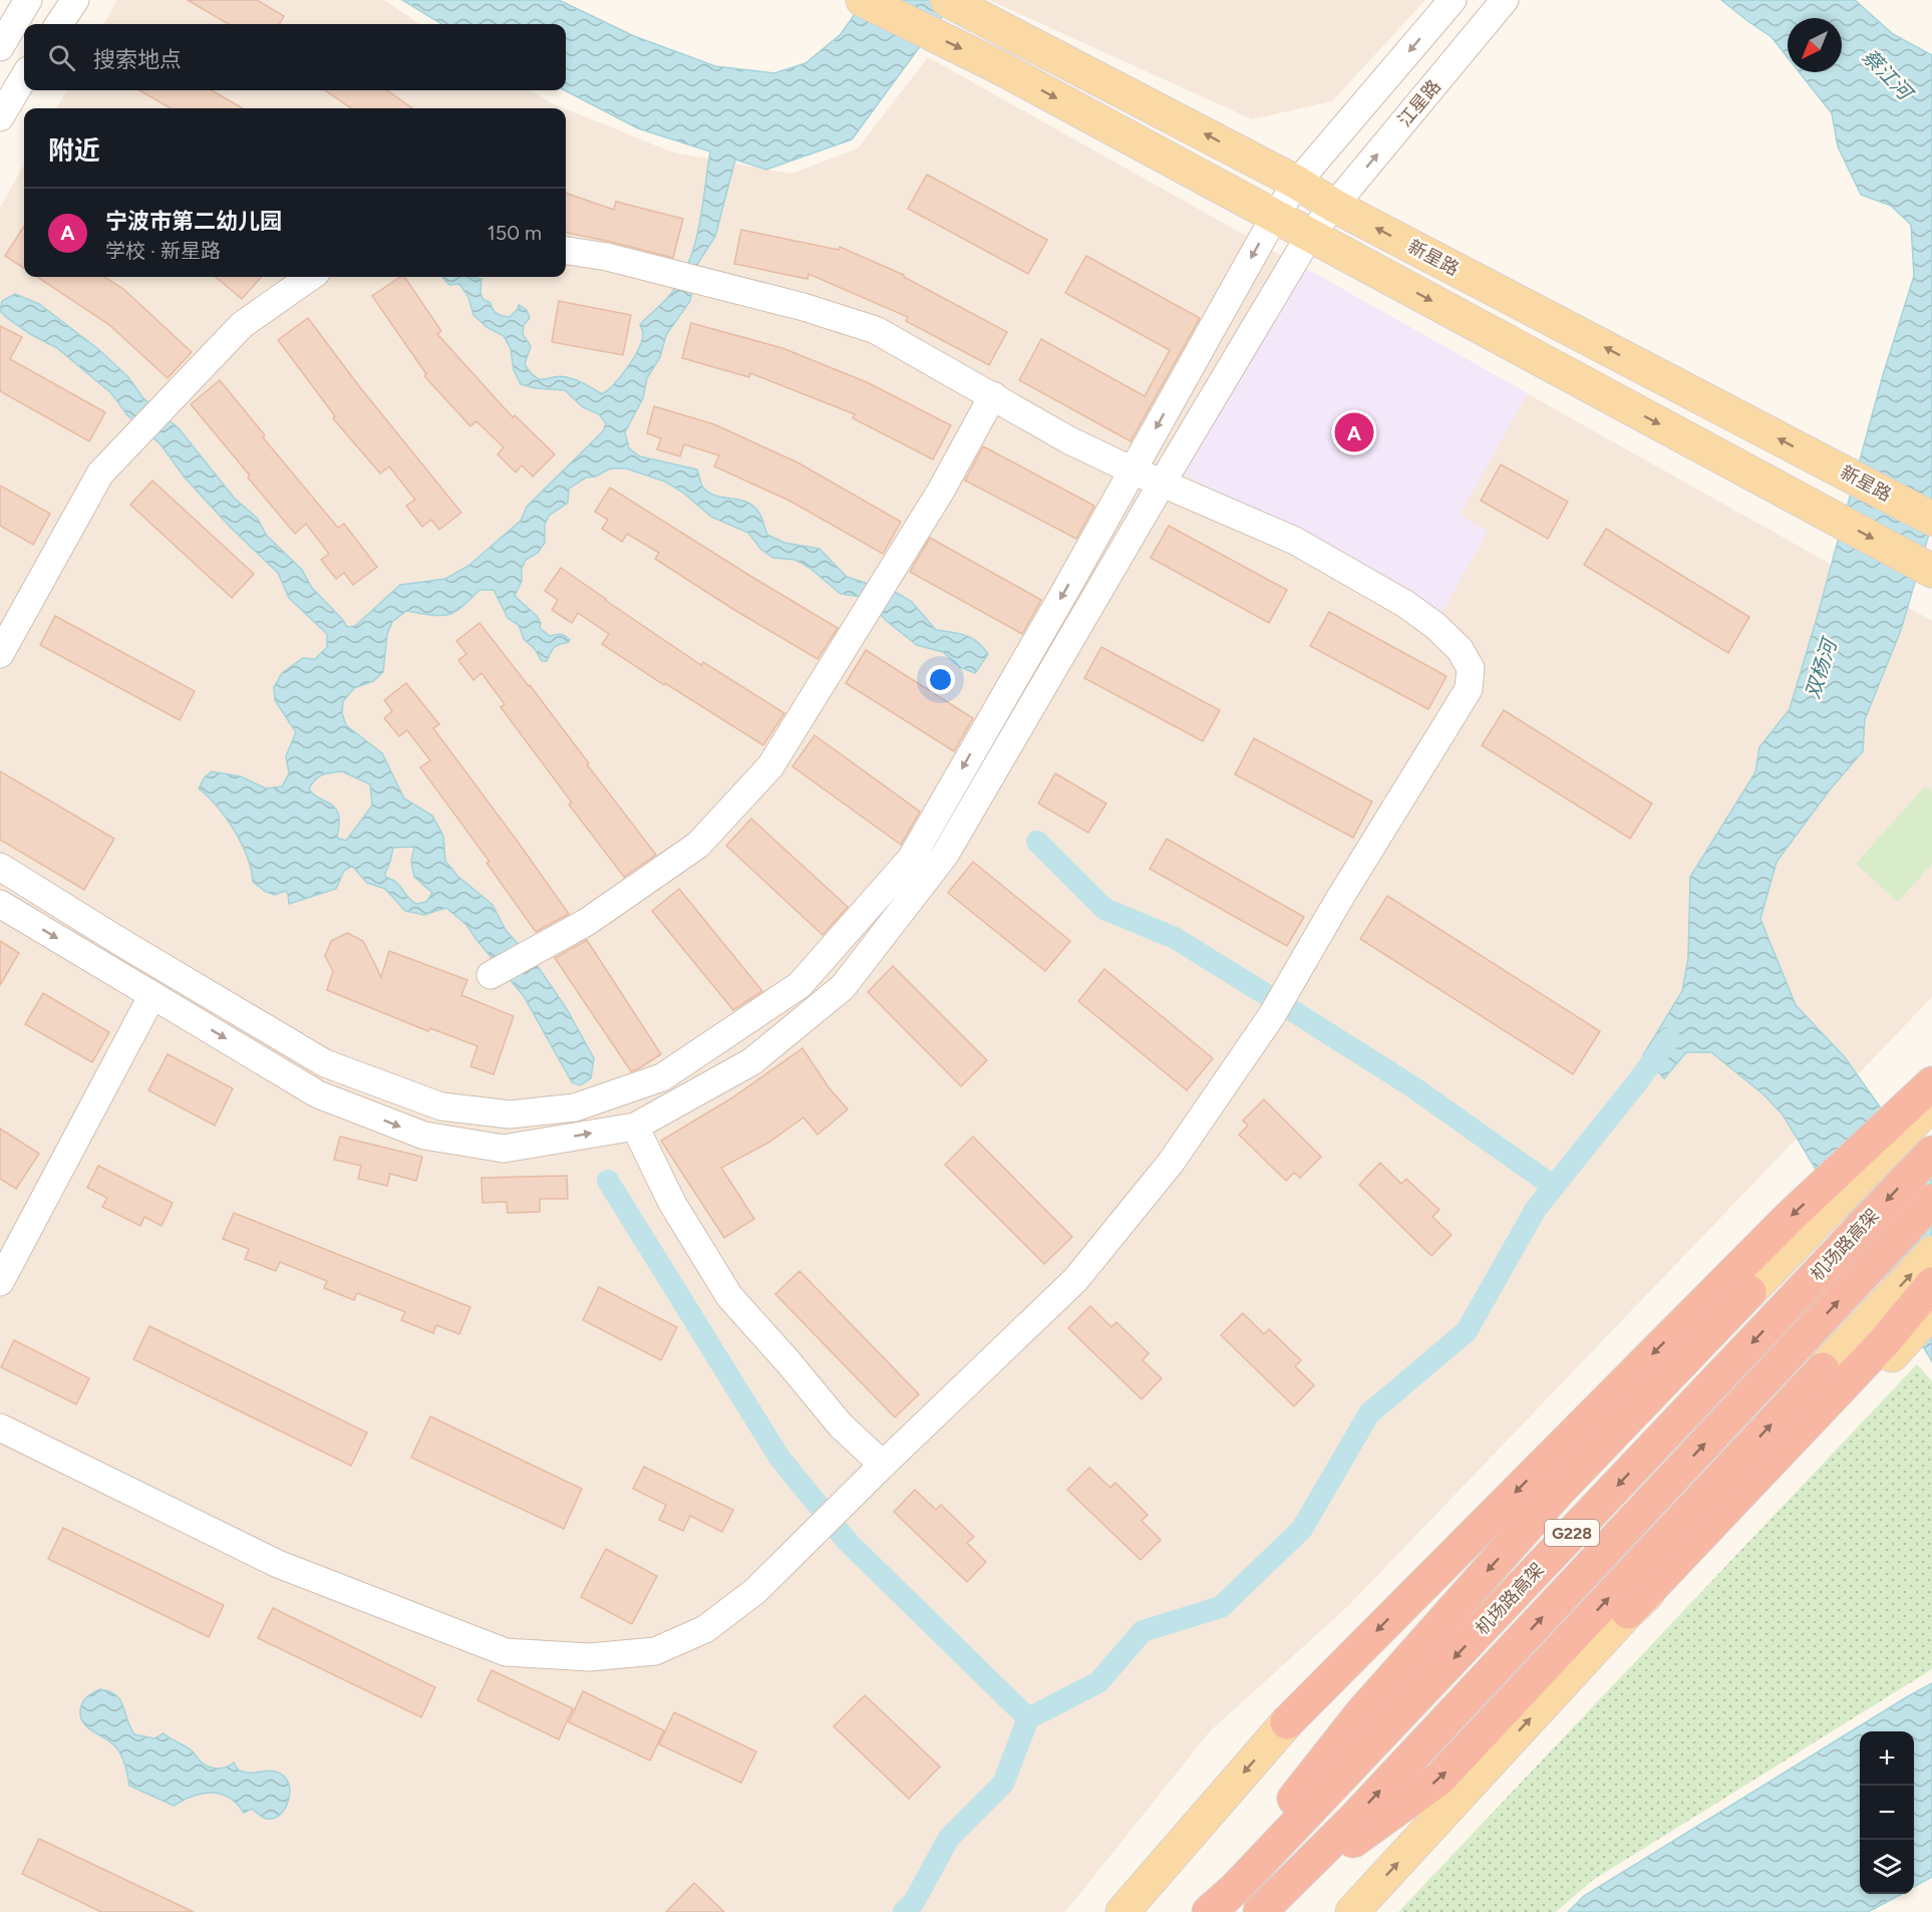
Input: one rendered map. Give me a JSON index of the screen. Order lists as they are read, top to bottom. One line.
{"streets":{"highway":["机场路高架","G228"],"main road":["新星路"],"street":["江星路"]},"crossings":[["江星路","新星路"]],"one_way":["江星路"],"water":["蔡江河","双杨河"],"north":"bottom left","page":{"search":"搜索地点","heading":"附近","list":[{"mark":"A","name":"宁波市第二幼儿园","note":"学校 · 新星路","value":"150 m"}],"pins":"A","map_buttons":["+","−"]}}
